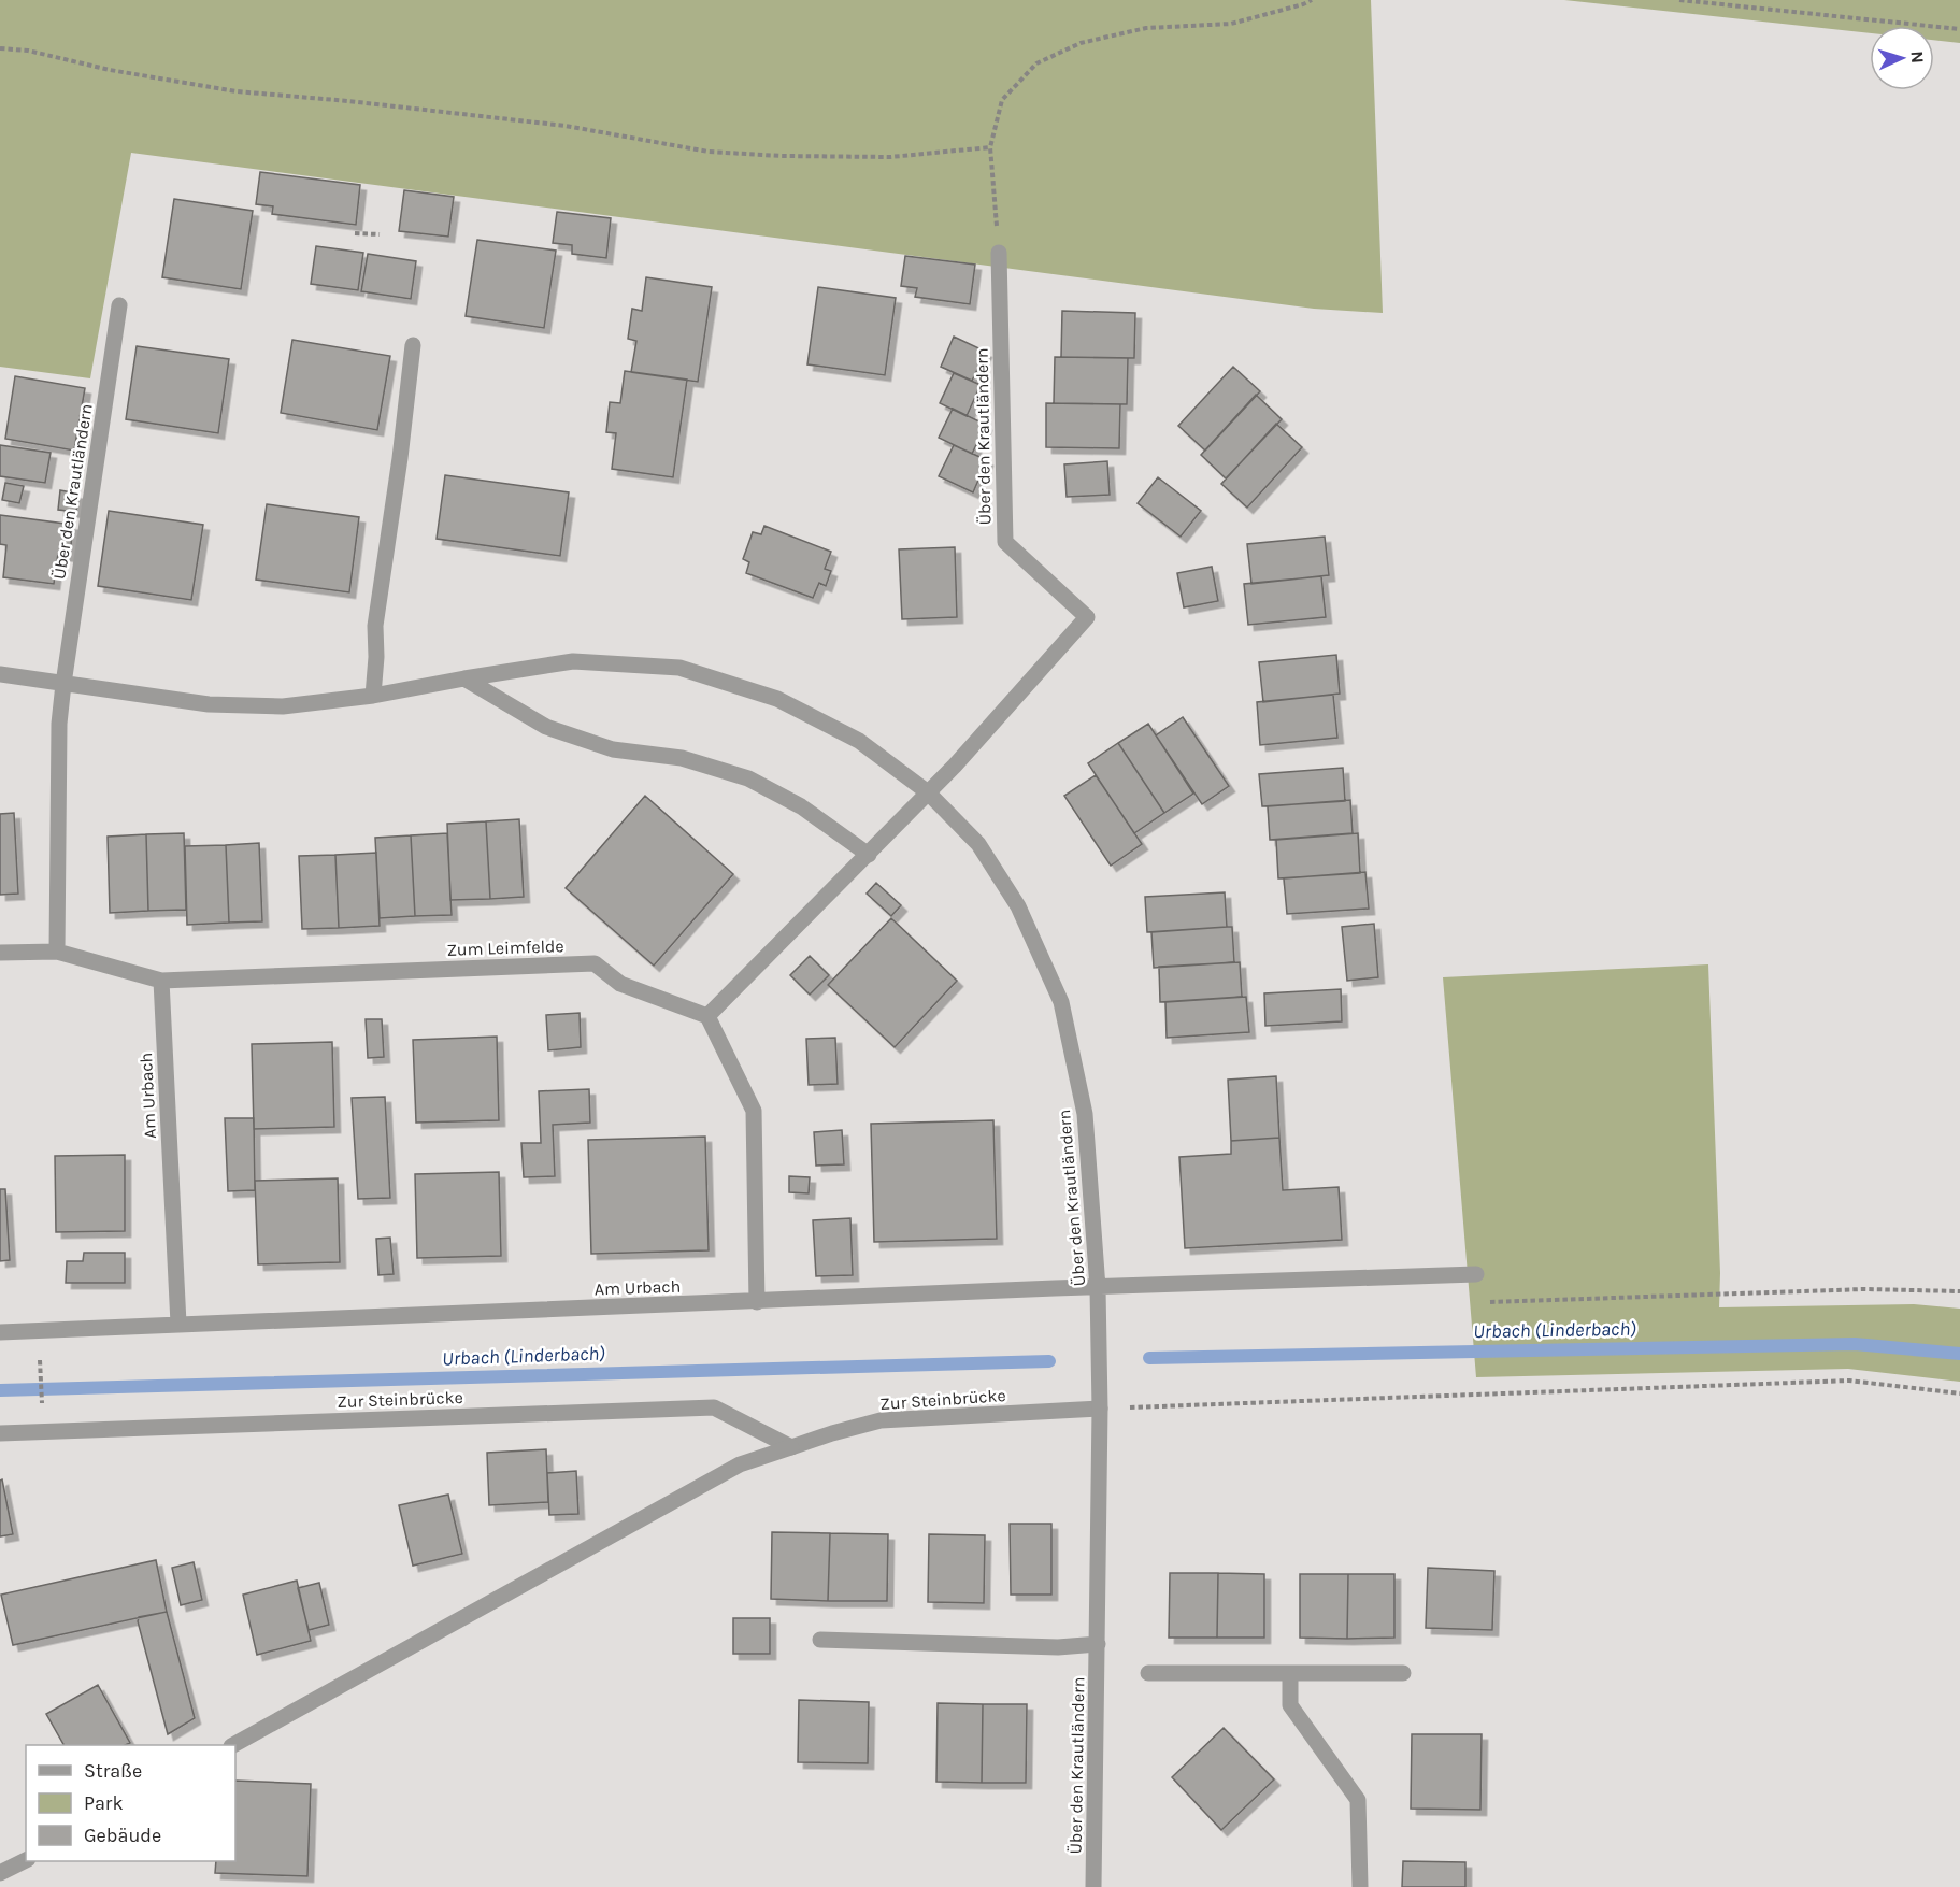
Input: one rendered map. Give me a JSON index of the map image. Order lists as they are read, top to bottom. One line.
{"streets":{"street":["Über den Krautländern","Zum Leimfelde","Am Urbach","Zur Steinbrücke"]},"crossings":[["Über den Krautländern","Zum Leimfelde"],["Über den Krautländern","Am Urbach"],["Über den Krautländern","Zur Steinbrücke"],["Zum Leimfelde","Am Urbach"]],"water":["Urbach (Linderbach)"],"legend":["Straße","Park","Gebäude"],"north":"right"}
